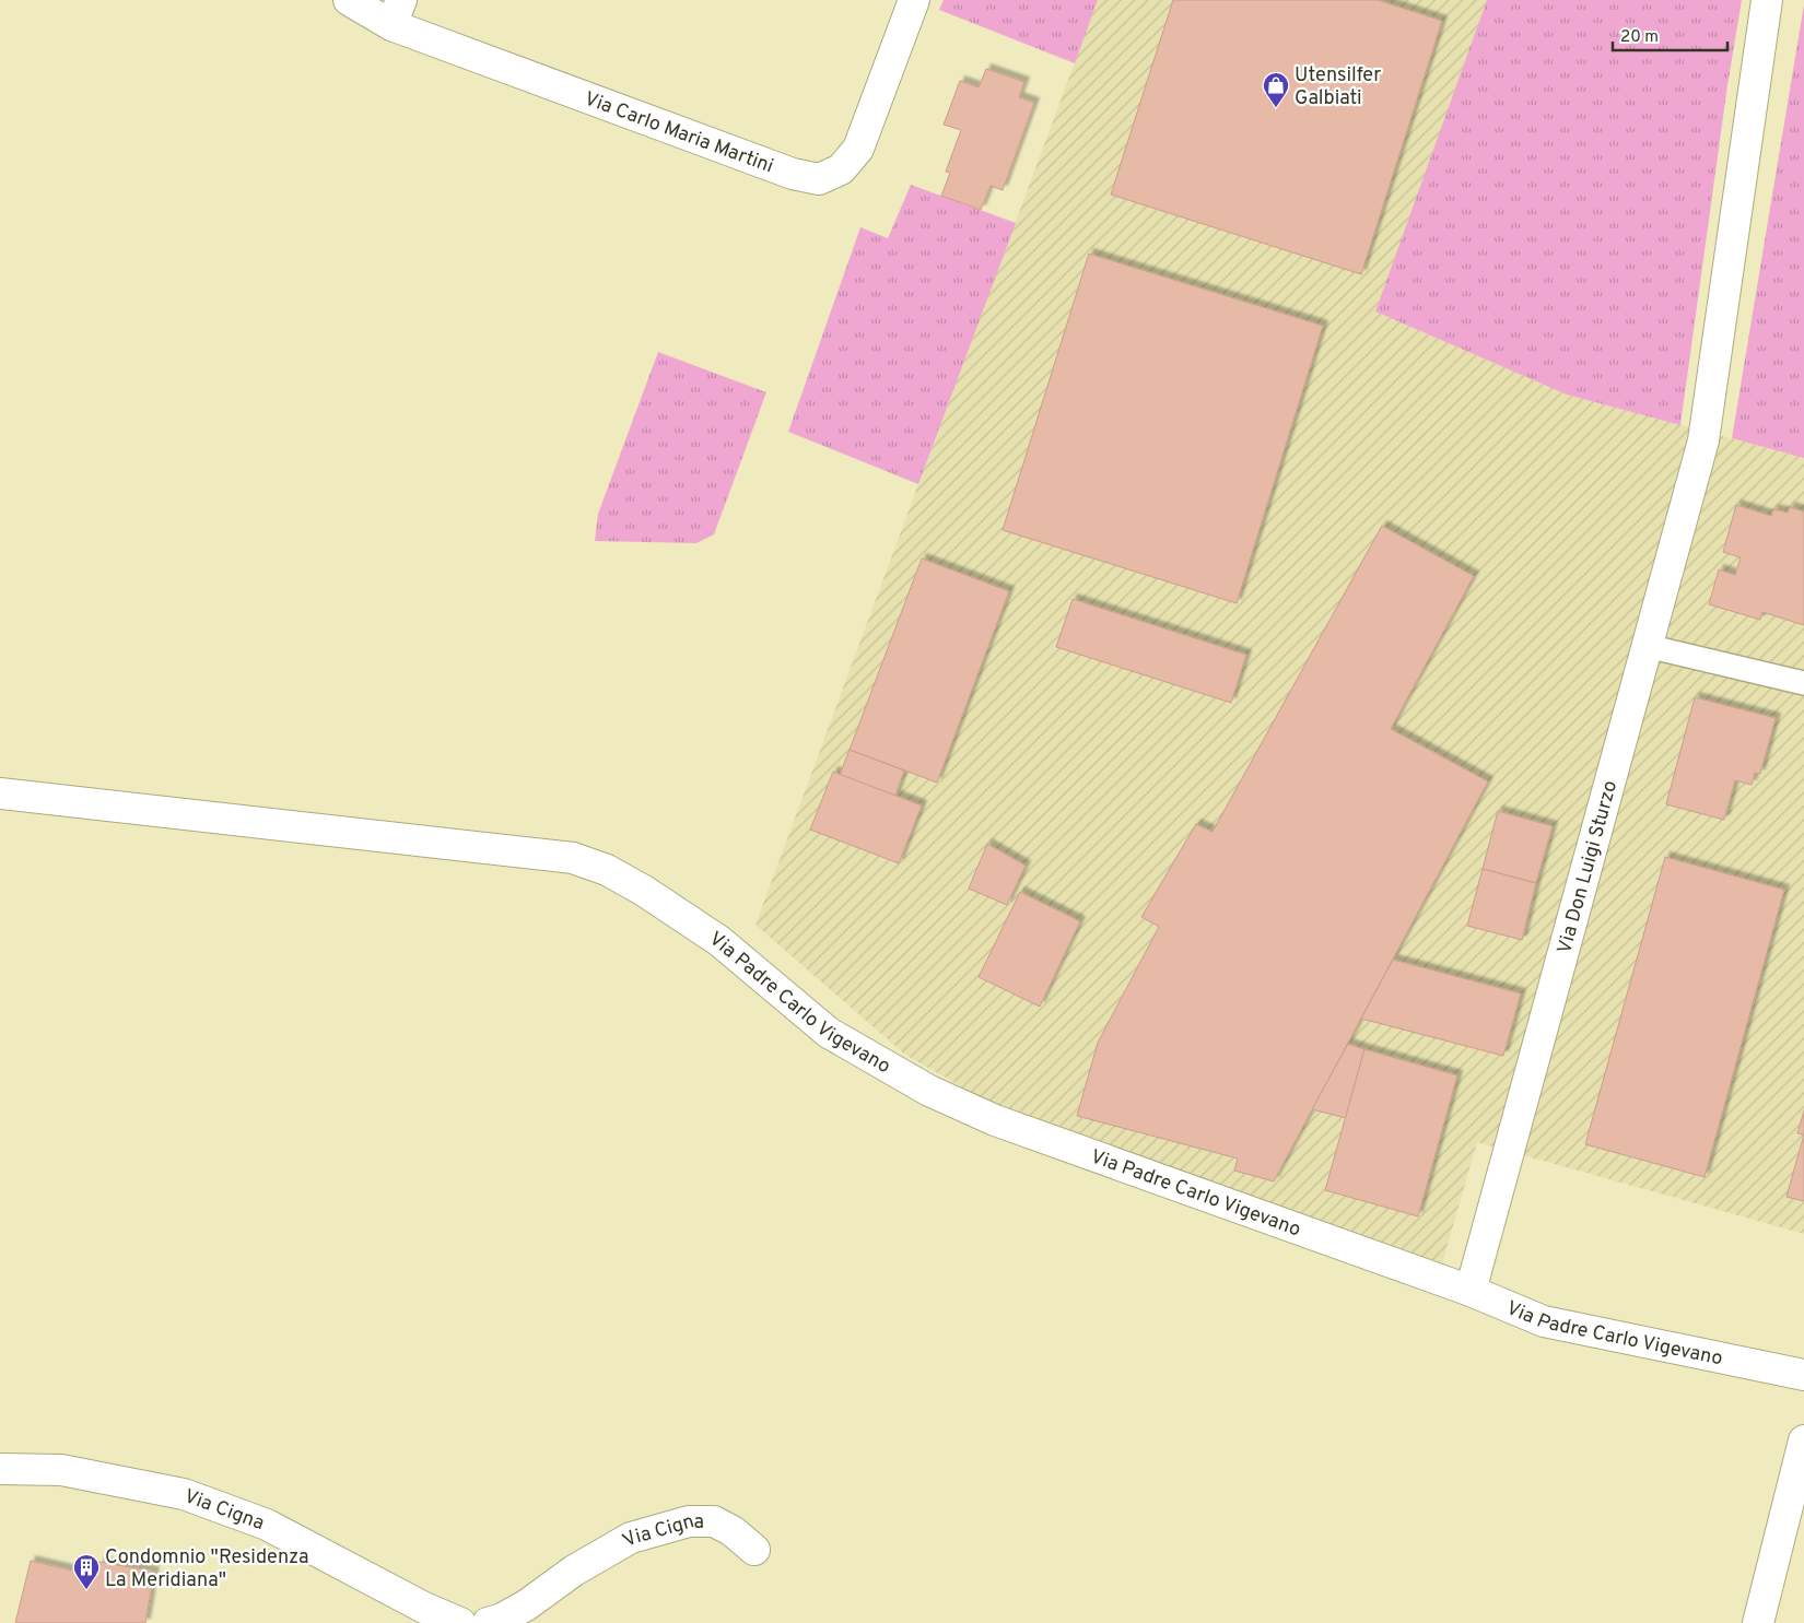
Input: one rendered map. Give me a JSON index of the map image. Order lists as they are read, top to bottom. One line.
{"streets":{"street":["Via Carlo Maria Martini","Via Don Luigi Sturzo","Via Padre Carlo Vigevano","Via Cigna"]},"crossings":[["Via Don Luigi Sturzo","Via Padre Carlo Vigevano"]],"places":{"shop":["Utensilfer Galbiati"],"building":["Condomnio \"Residenza La Meridiana\""]},"scale_bar":"20 m"}
